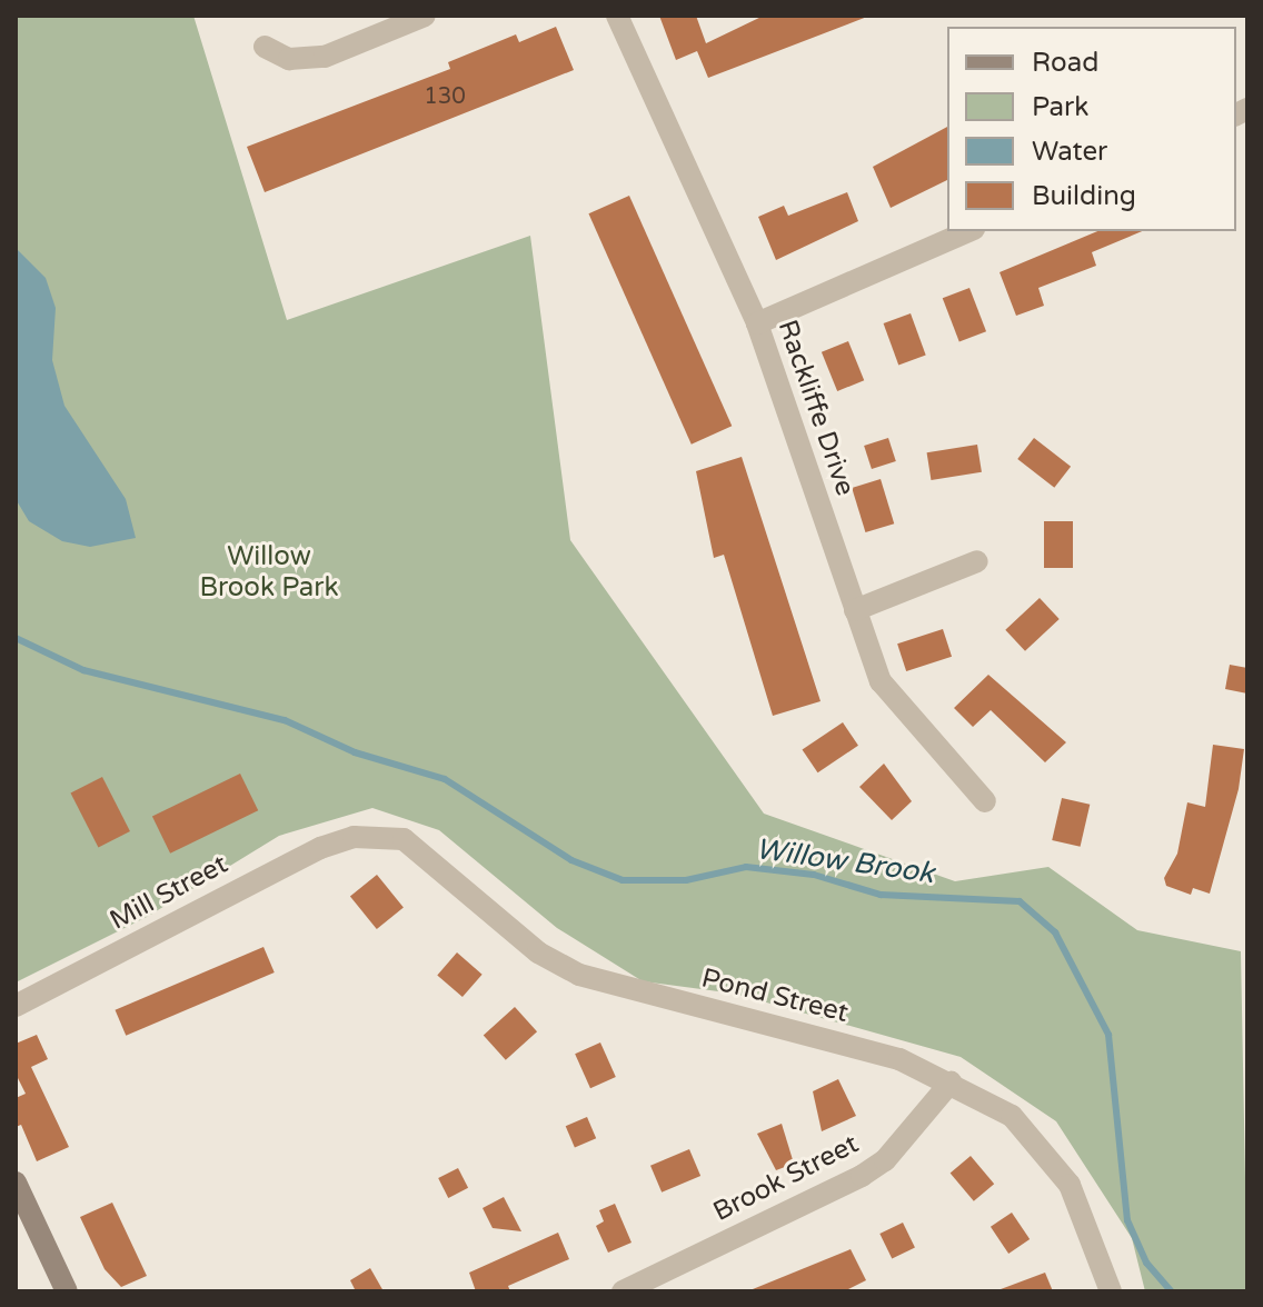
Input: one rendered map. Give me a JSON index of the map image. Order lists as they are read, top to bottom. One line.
{"streets":{"street":["Rackliffe Drive","Mill Street","Pond Street","Brook Street"]},"crossings":[["Mill Street","Pond Street"],["Pond Street","Brook Street"]],"water":["Willow Brook"],"parks":["Willow Brook Park"],"house_numbers":["130"],"legend":["Road","Park","Water","Building"]}
